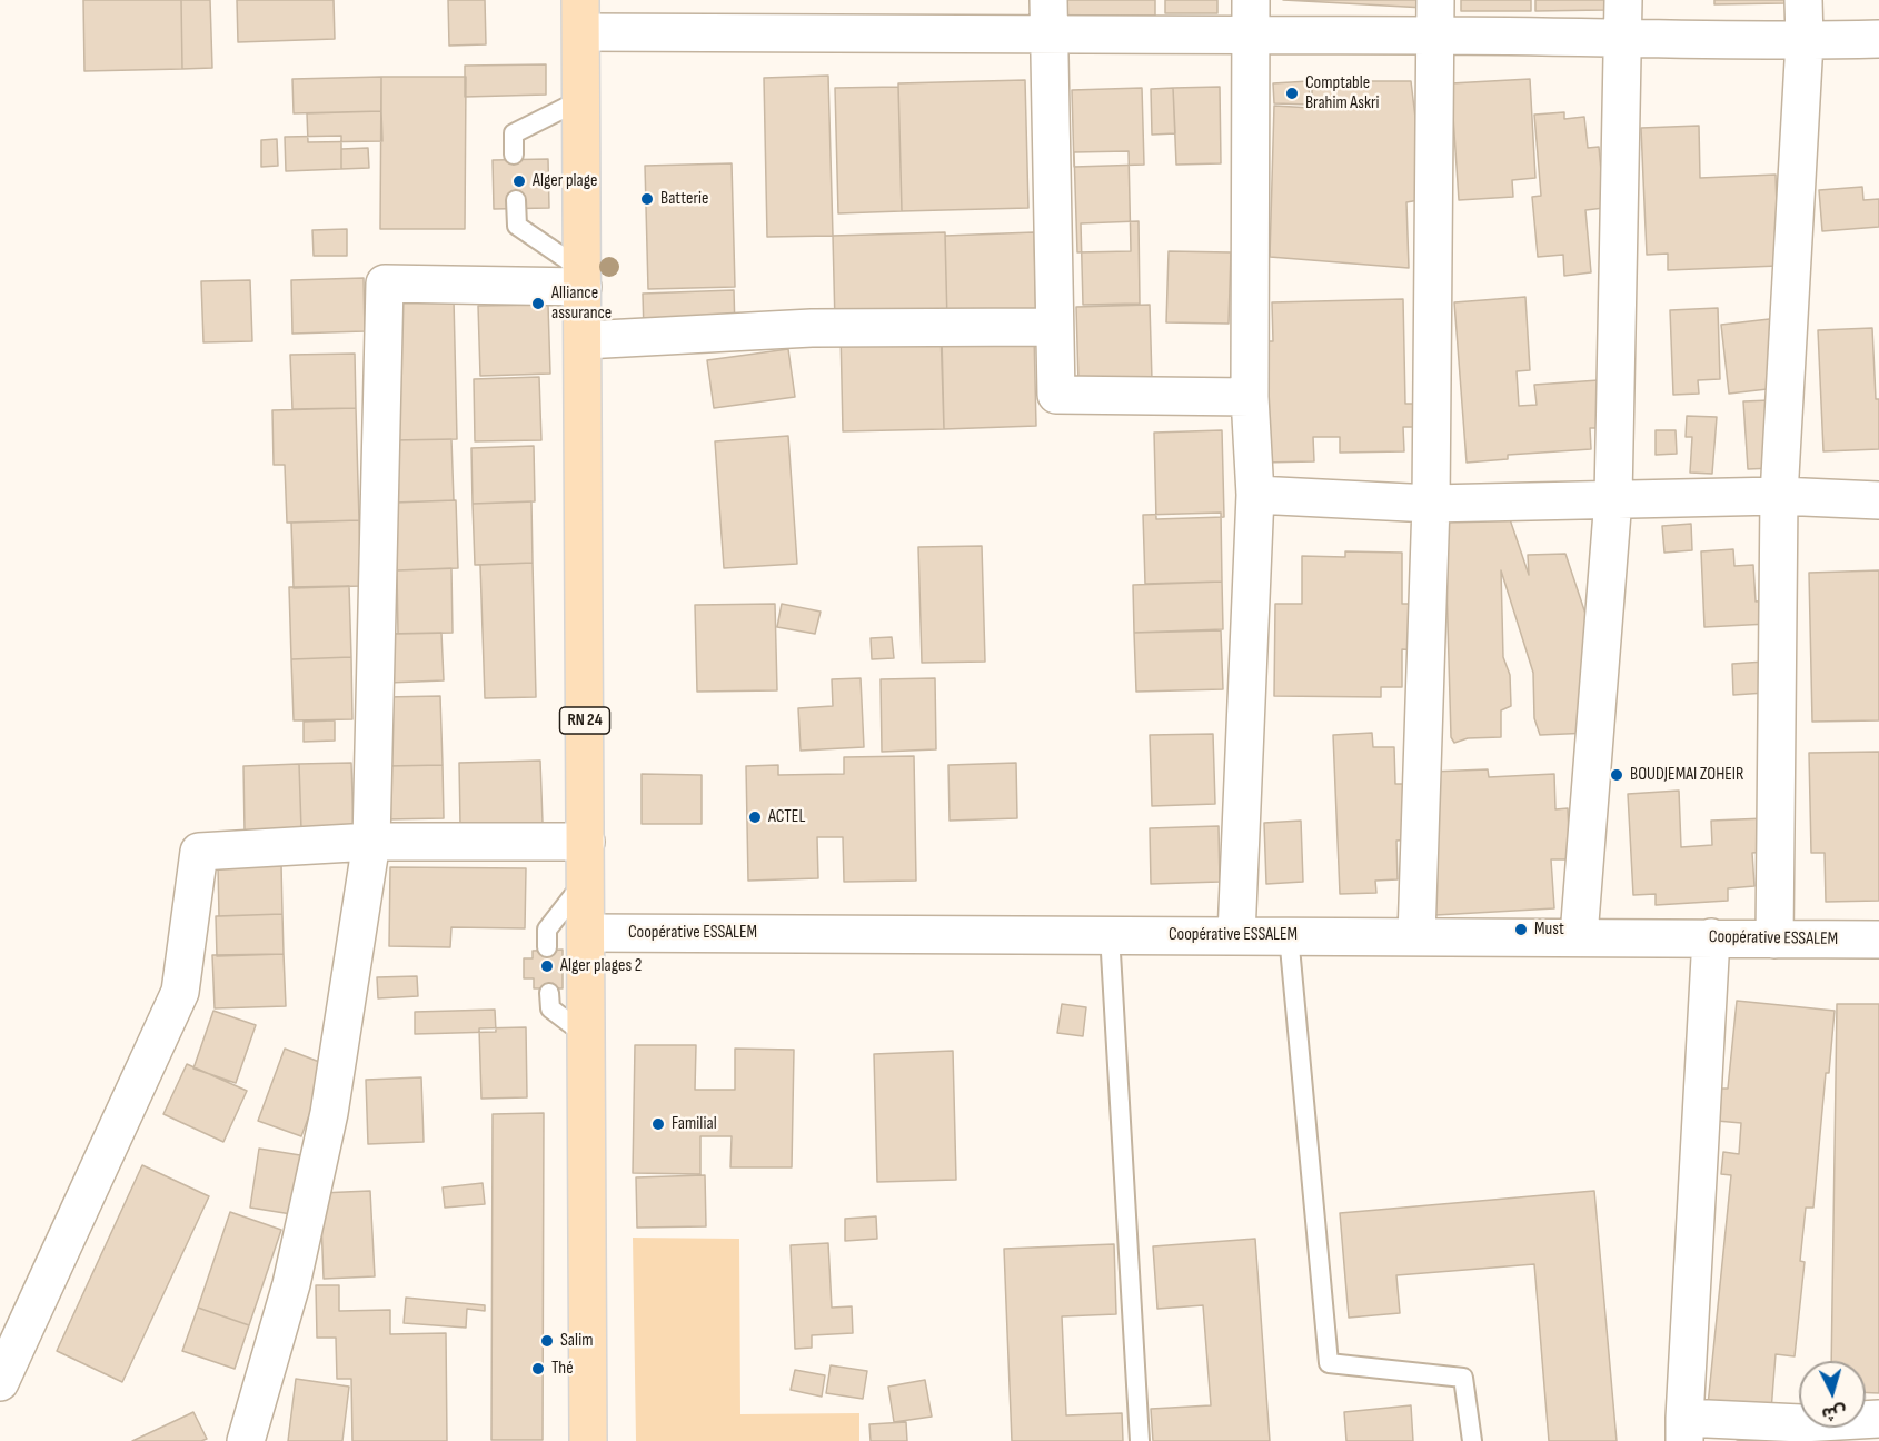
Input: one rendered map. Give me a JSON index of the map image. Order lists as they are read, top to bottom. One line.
{"streets":{"main road":["RN 24"],"street":["Coopérative ESSALEM"]},"crossings":[["RN 24","Coopérative ESSALEM"]],"places":["Comptable Brahim Askri","Alger plage","Batterie","Alliance assurance","BOUDJEMAI ZOHEIR","ACTEL","Must","Alger plages 2","Familial","Salim","Thé"],"north":"bottom"}
